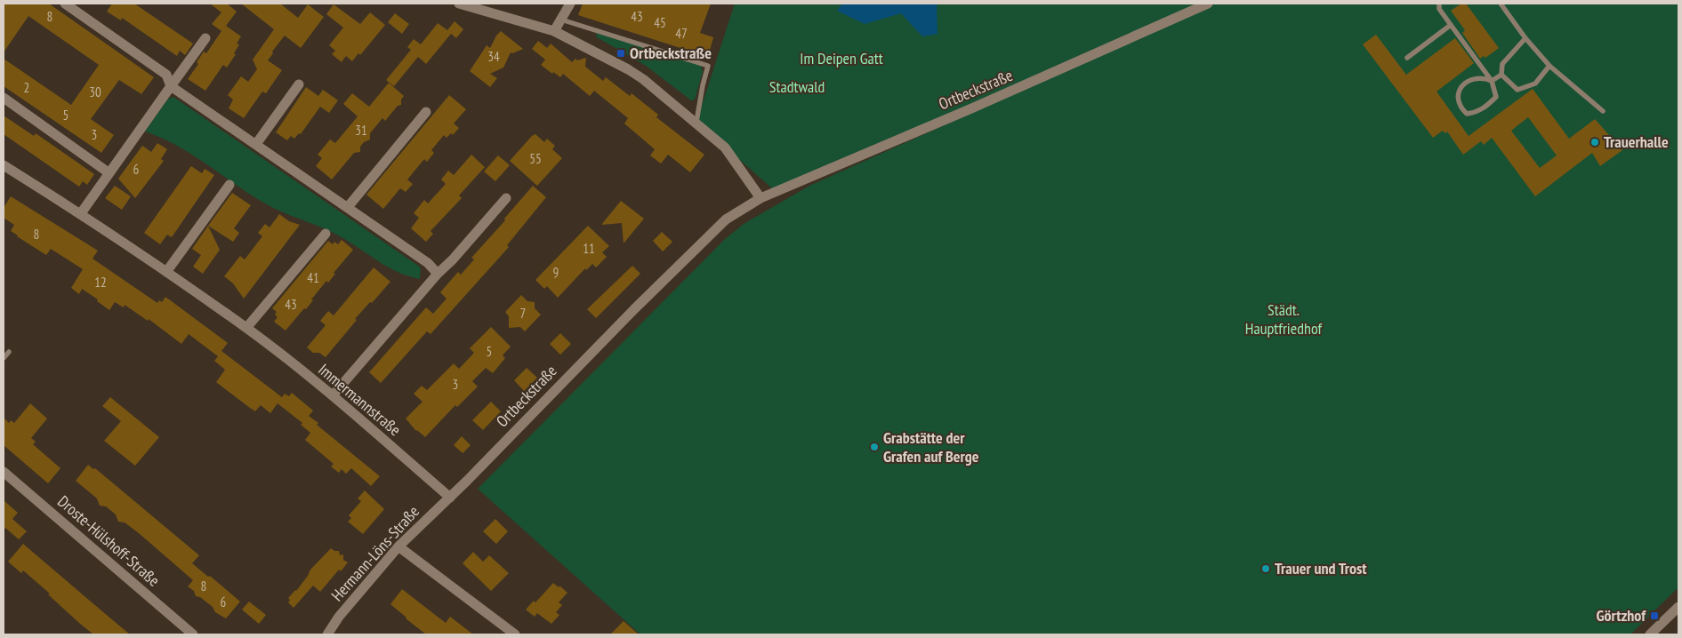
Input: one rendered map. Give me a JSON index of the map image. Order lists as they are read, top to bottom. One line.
{"streets":{"street":["Ortbeckstraße","Immermannstraße","Droste-Hülshoff-Straße","Hermann-Löns-Straße"]},"crossings":[["Ortbeckstraße","Immermannstraße"],["Ortbeckstraße","Hermann-Löns-Straße"],["Immermannstraße","Hermann-Löns-Straße"]],"parks":["Im Deipen Gatt","Stadtwald","Städt. Hauptfriedhof"],"places":{"transit":["Ortbeckstraße","Görtzhof"],"other":["Trauerhalle","Grabstätte der Grafen auf Berge","Trauer und Trost"]},"house_numbers":["8","43","45","47","34","2","30","5","31","3","55","6","8","11","9","41","12","43","7","5","3","8","6"]}
